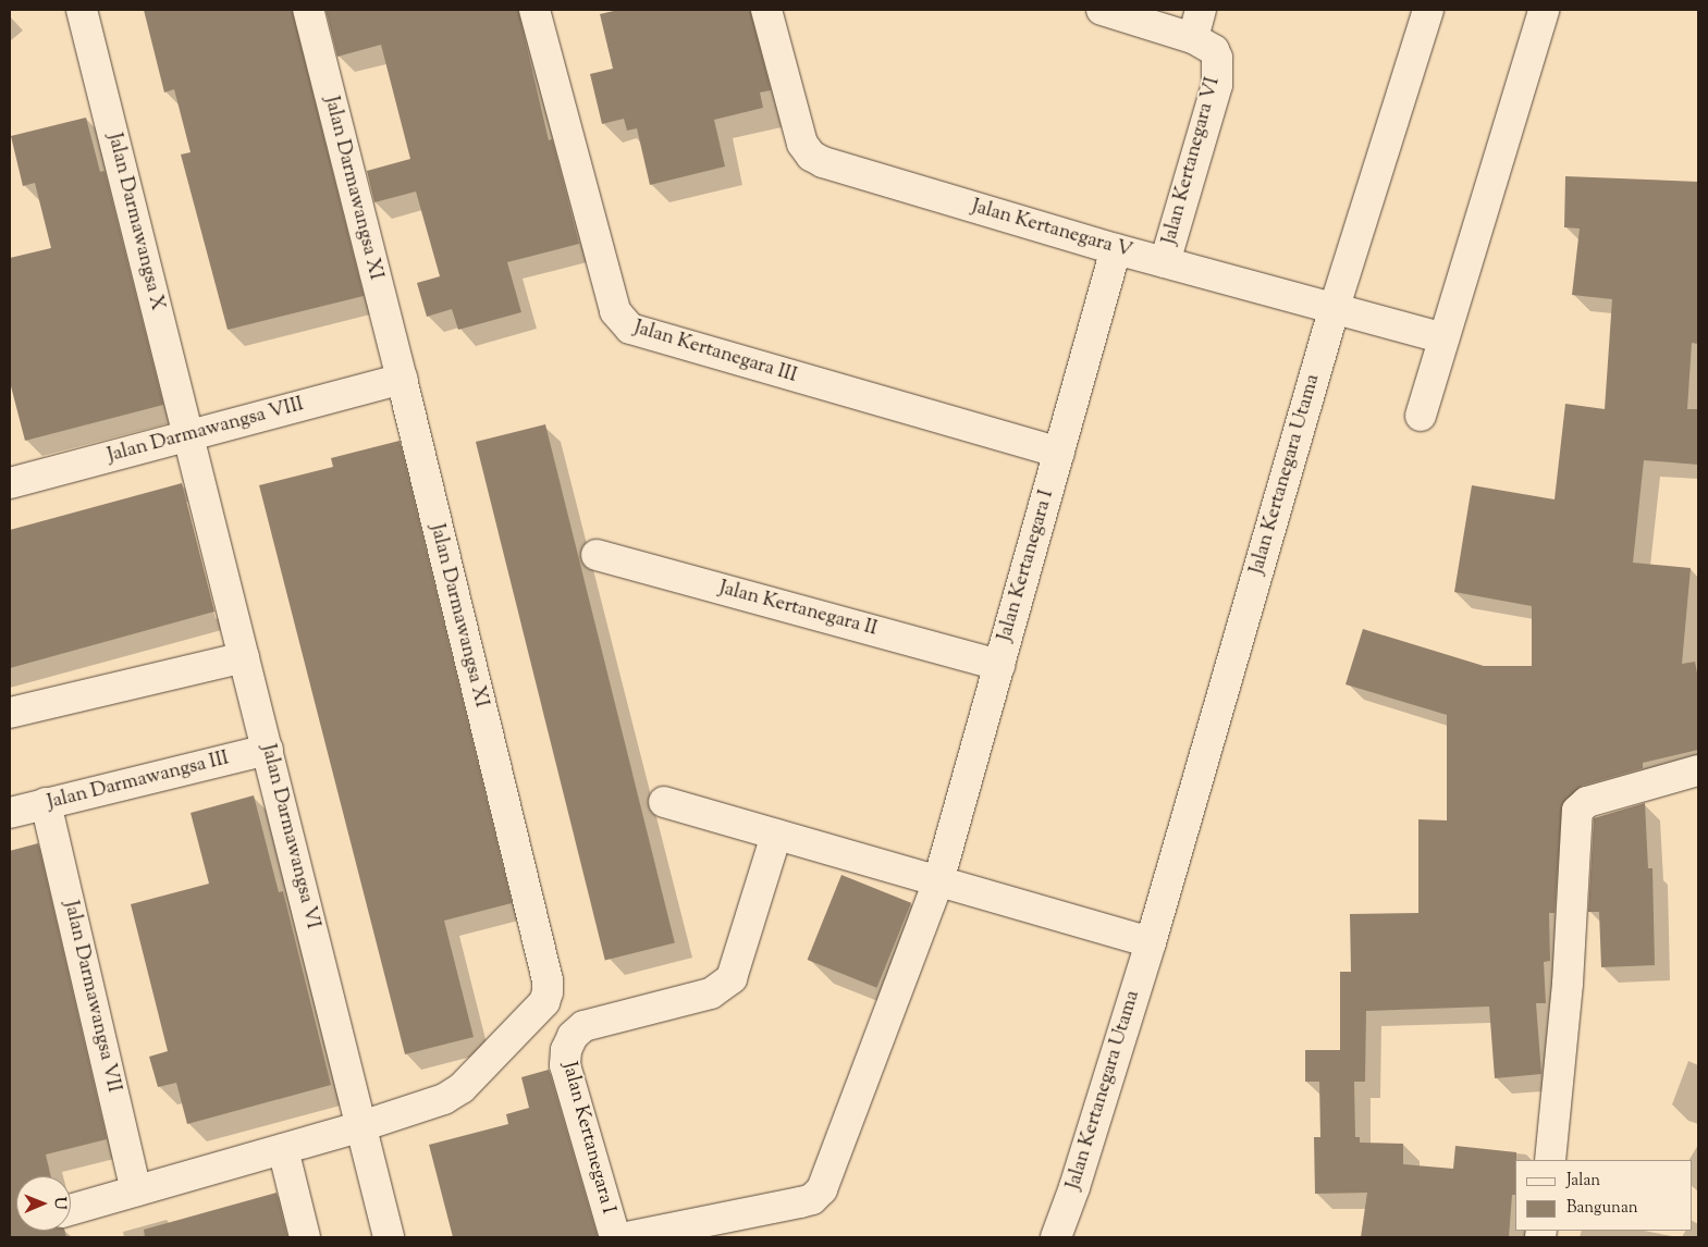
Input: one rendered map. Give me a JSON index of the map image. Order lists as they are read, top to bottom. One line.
{"streets":{"street":["Jalan Kertanegara VI","Jalan Darmawangsa XI","Jalan Darmawangsa X","Jalan Kertanegara V","Jalan Kertanegara III","Jalan Darmawangsa VIII","Jalan Kertanegara Utama","Jalan Kertanegara I","Jalan Kertanegara II","Jalan Darmawangsa III","Jalan Darmawangsa VI","Jalan Darmawangsa VII"]},"crossings":[["Jalan Kertanegara VI","Jalan Kertanegara V"],["Jalan Darmawangsa XI","Jalan Darmawangsa VIII"],["Jalan Darmawangsa XI","Jalan Darmawangsa VI"],["Jalan Darmawangsa X","Jalan Darmawangsa VIII"],["Jalan Darmawangsa X","Jalan Darmawangsa VI"],["Jalan Kertanegara V","Jalan Kertanegara Utama"],["Jalan Kertanegara V","Jalan Kertanegara I"],["Jalan Kertanegara III","Jalan Kertanegara I"],["Jalan Darmawangsa VIII","Jalan Darmawangsa VI"],["Jalan Kertanegara I","Jalan Kertanegara II"],["Jalan Darmawangsa III","Jalan Darmawangsa VI"],["Jalan Darmawangsa III","Jalan Darmawangsa VII"]],"legend":["Jalan","Bangunan"],"north":"right"}
